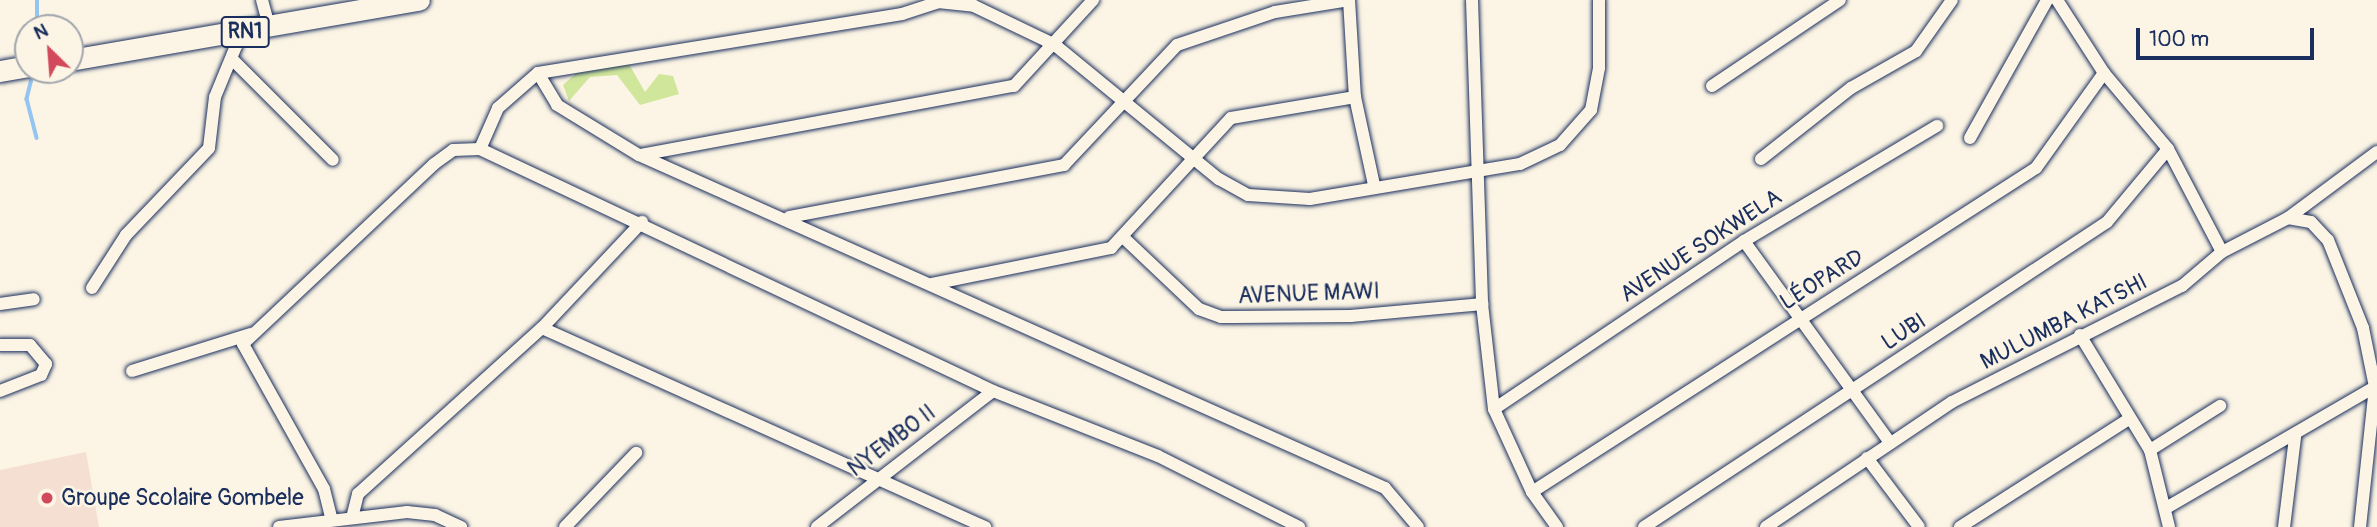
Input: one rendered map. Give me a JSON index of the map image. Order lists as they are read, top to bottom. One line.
{"streets":{"highway":["RN1"],"street":["AVENUE SOKWELA","LÉOPARD","AVENUE MAWI","MULUMBA KATSHI","LUBI","NYEMBO II"]},"places":["Groupe Scolaire Gombele"],"scale_bar":"100 m","north":"top left"}
